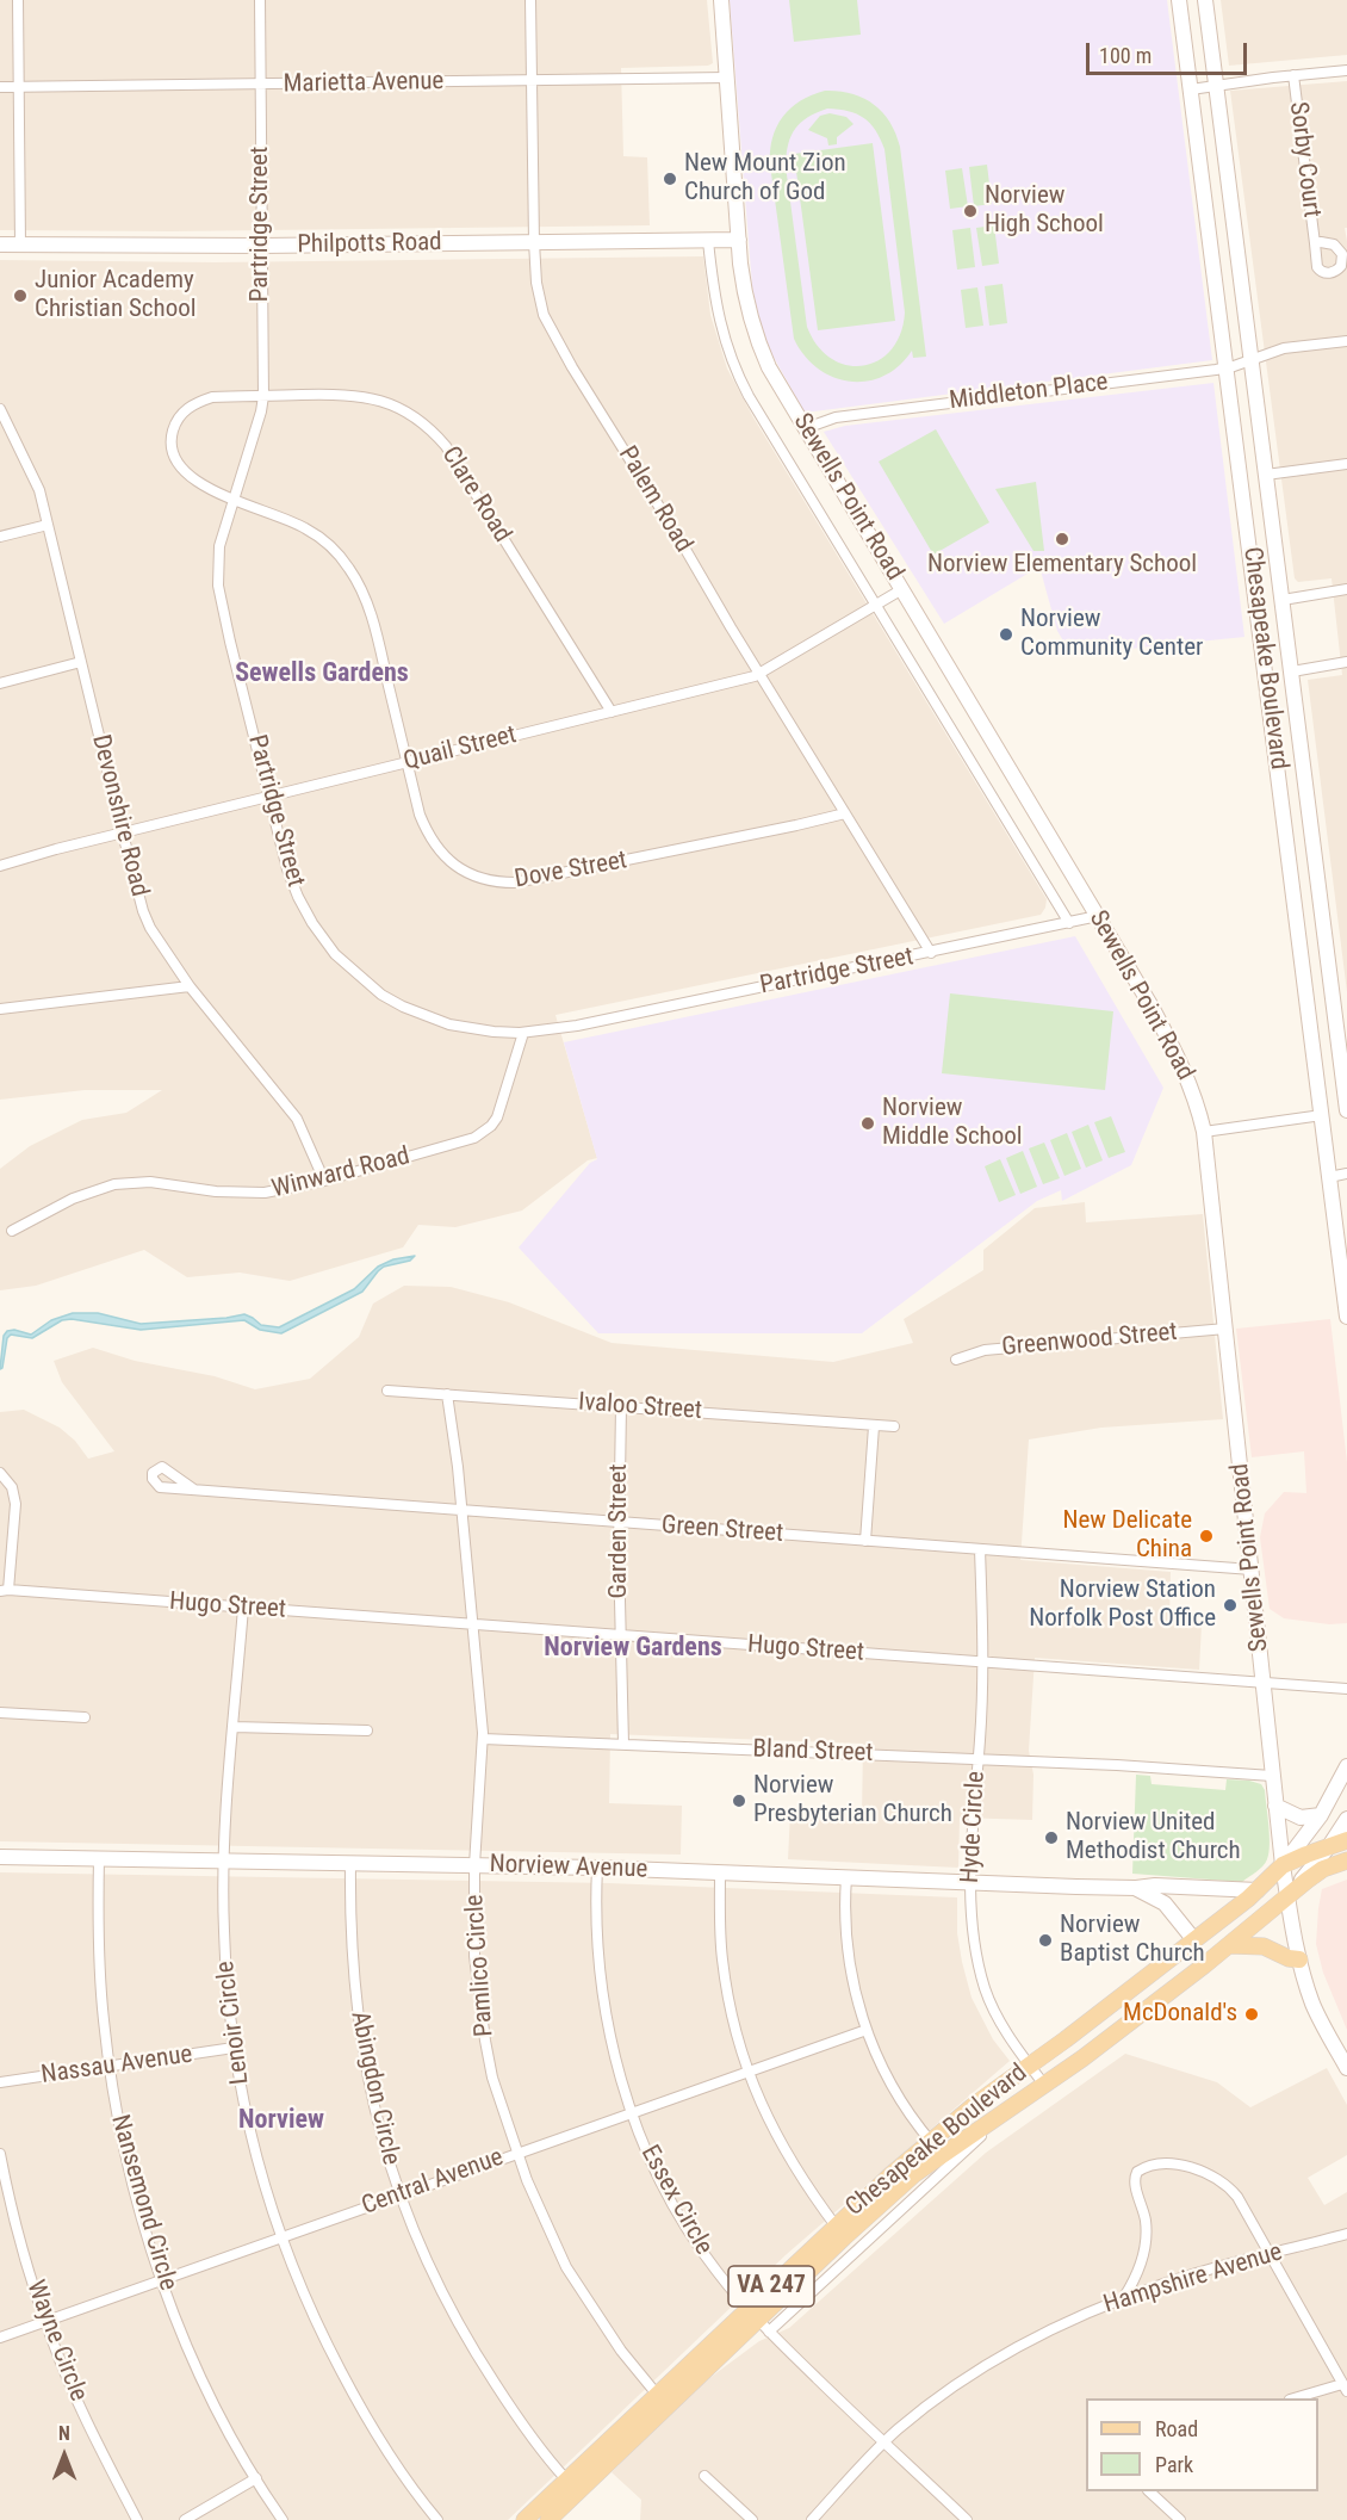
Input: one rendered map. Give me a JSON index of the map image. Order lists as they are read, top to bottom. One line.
{"streets":{"main road":["Philpotts Road","Sewells Point Road","Chesapeake Boulevard","Norview Avenue","VA 247"],"street":["Marietta Avenue","Sorby Court","Partridge Street","Middleton Place","Clare Road","Palem Road","Quail Street","Devonshire Road","Dove Street","Winward Road","Greenwood Street","Ivaloo Street","Green Street","Garden Street","Hugo Street","Bland Street","Hyde Circle","Pamlico Circle","Lenoir Circle","Nassau Avenue","Abingdon Circle","Central Avenue","Essex Circle","Nansemond Circle","Hampshire Avenue","Wayne Circle"]},"crossings":[["Marietta Avenue","Partridge Street"],["Marietta Avenue","Sewells Point Road"],["Marietta Avenue","Palem Road"],["Partridge Street","Philpotts Road"],["Partridge Street","Clare Road"],["Partridge Street","Sewells Point Road"],["Partridge Street","Palem Road"],["Partridge Street","Quail Street"],["Partridge Street","Dove Street"],["Partridge Street","Winward Road"],["Philpotts Road","Sewells Point Road"],["Philpotts Road","Palem Road"],["Middleton Place","Sewells Point Road"],["Middleton Place","Chesapeake Boulevard"],["Clare Road","Quail Street"],["Clare Road","Dove Street"],["Sewells Point Road","Chesapeake Boulevard"],["Sewells Point Road","Quail Street"],["Sewells Point Road","Greenwood Street"],["Sewells Point Road","Green Street"],["Sewells Point Road","Hugo Street"],["Sewells Point Road","Bland Street"],["Sewells Point Road","VA 247"],["Palem Road","Quail Street"],["Palem Road","Dove Street"],["Chesapeake Boulevard","Hyde Circle"],["Chesapeake Boulevard","Norview Avenue"],["Chesapeake Boulevard","Pamlico Circle"],["Chesapeake Boulevard","Abingdon Circle"],["Chesapeake Boulevard","Essex Circle"],["Chesapeake Boulevard","VA 247"],["Quail Street","Devonshire Road"],["Quail Street","Dove Street"],["Devonshire Road","Winward Road"],["Ivaloo Street","Garden Street"],["Ivaloo Street","Pamlico Circle"],["Green Street","Garden Street"],["Green Street","Hyde Circle"],["Green Street","Pamlico Circle"],["Garden Street","Hugo Street"],["Garden Street","Bland Street"],["Hugo Street","Hyde Circle"],["Hugo Street","Pamlico Circle"],["Hugo Street","Lenoir Circle"],["Bland Street","Hyde Circle"],["Bland Street","Pamlico Circle"],["Hyde Circle","Norview Avenue"],["Norview Avenue","Pamlico Circle"],["Norview Avenue","Lenoir Circle"],["Norview Avenue","Abingdon Circle"],["Norview Avenue","Essex Circle"],["Norview Avenue","Nansemond Circle"],["Pamlico Circle","Central Avenue"],["Lenoir Circle","Nassau Avenue"],["Lenoir Circle","Central Avenue"],["Nassau Avenue","Nansemond Circle"],["Abingdon Circle","Central Avenue"],["Central Avenue","Essex Circle"],["Central Avenue","Nansemond Circle"],["Central Avenue","Wayne Circle"],["Essex Circle","Hampshire Avenue"]],"districts":["Sewells Gardens","Norview Gardens","Norview"],"places":["New Mount Zion Church of God","Norview High School","Junior Academy Christian School","Norview Elementary School","Norview Community Center","Norview Middle School","New Delicate China","Norview Station Norfolk Post Office","Norview Presbyterian Church","Norview United Methodist Church","Norview Baptist Church","McDonald's"],"legend":["Road","Park"],"scale_bar":"100 m","north":"top"}
